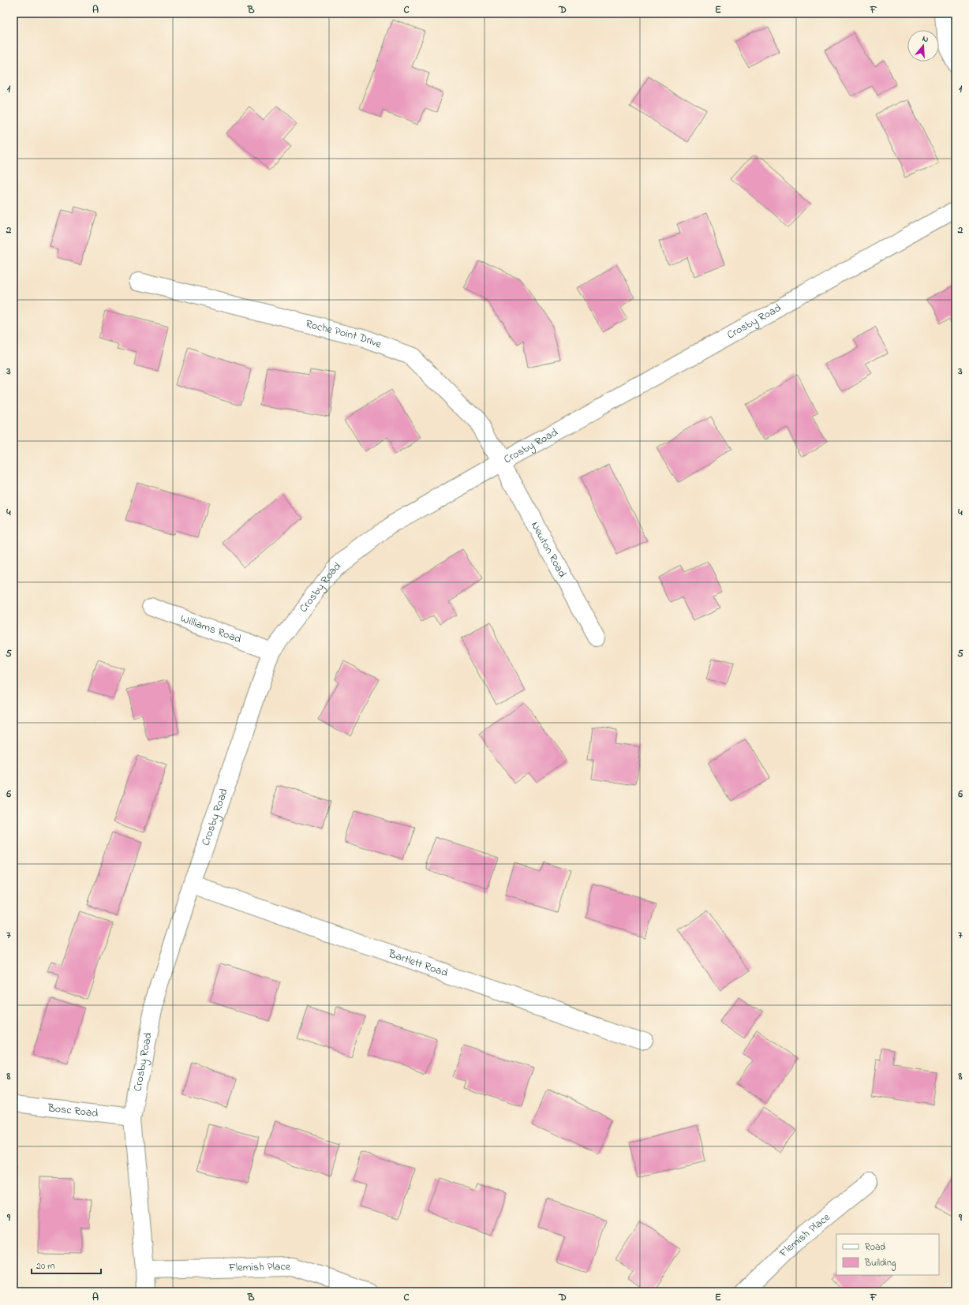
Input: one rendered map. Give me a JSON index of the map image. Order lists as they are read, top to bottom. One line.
{"streets":{"street":["Crosby Road","Roche Point Drive","Newton Road","Williams Road","Bartlett Road","Bosc Road","Flemish Place"]},"crossings":[["Crosby Road","Roche Point Drive"],["Crosby Road","Newton Road"],["Crosby Road","Williams Road"],["Crosby Road","Bartlett Road"],["Crosby Road","Bosc Road"],["Crosby Road","Flemish Place"],["Roche Point Drive","Newton Road"]],"legend":["Road","Building"],"scale_bar":"20 m","north":"top","grid":{"columns":["A","B","C","D","E","F"],"rows":["1","2","3","4","5","6","7","8","9"]}}
